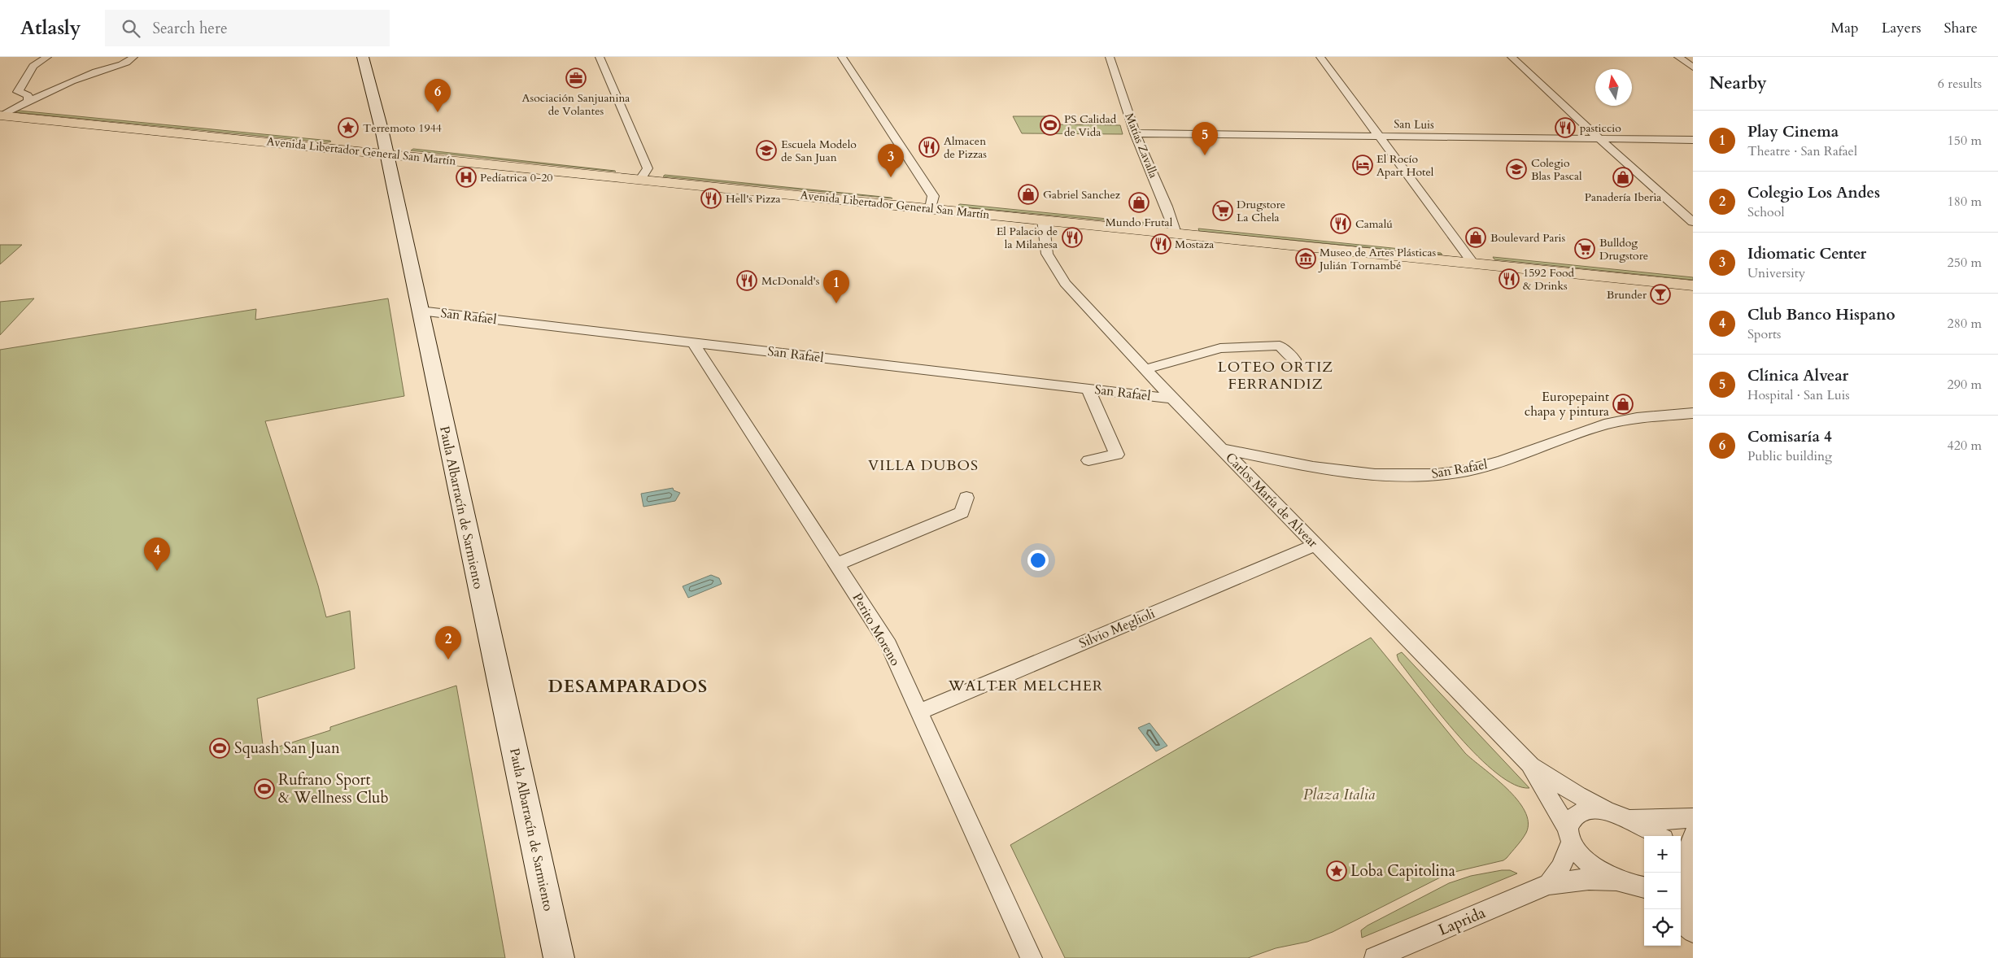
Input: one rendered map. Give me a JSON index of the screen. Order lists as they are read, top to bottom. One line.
{"streets":{"main road":["Avenida Libertador General San Martín","Paula Albarracín de Sarmiento"],"street":["San Luis","Matías Zavalla","San Rafael","Carlos María de Alvear","Silvio Meglioli","Perito Moreno","Laprida"]},"crossings":[["San Luis","Matías Zavalla"],["Matías Zavalla","Avenida Libertador General San Martín"],["Avenida Libertador General San Martín","Carlos María de Alvear"],["Avenida Libertador General San Martín","Paula Albarracín de Sarmiento"],["San Rafael","Carlos María de Alvear"],["San Rafael","Paula Albarracín de Sarmiento"],["San Rafael","Perito Moreno"],["Carlos María de Alvear","Silvio Meglioli"],["Carlos María de Alvear","Laprida"],["Silvio Meglioli","Perito Moreno"]],"districts":["LOTEO ORTIZ FERRANDIZ","VILLA DUBOS","WALTER MELCHER","DESAMPARADOS"],"parks":["Plaza Italia"],"places":{"office":["Asociación Sanjuanina de Volantes"],"sports":["PS Calidad de Vida","Squash San Juan","Rufrano Sport & Wellness Club"],"place":["Terremoto 1944","Loba Capitolina"],"restaurant":["pasticcio","Almacen de Pizzas","Hell's Pizza","Camalú","El Palacio de la Milanesa","Mostaza","1592 Food & Drinks","McDonald's"],"school or university":["Escuela Modelo de San Juan","Colegio Blas Pascal"],"hotel":["El Rocío Apart Hotel"],"hospital":["Pedíatrica 0-20"],"shop":["Panadería Iberia","Gabriel Sanchez","Mundo Frutal","Boulevard Paris","Europepaint chapa y pintura"],"supermarket":["Drugstore La Chela","Bulldog Drugstore"],"museum":["Museo de Artes Plásticas Julián Tornambé"],"bar":["Brunder"]},"north":"top","page":{"header":"Atlasly","search":"Search here","nav":["Map","Layers","Share"],"heading":["Nearby","6 results"],"pins":["6","5","3","1","4","2"],"list":[{"mark":"1","name":"Play Cinema","note":"Theatre · San Rafael","value":"150 m"},{"mark":"2","name":"Colegio Los Andes","note":"School","value":"180 m"},{"mark":"3","name":"Idiomatic Center","note":"University","value":"250 m"},{"mark":"4","name":"Club Banco Hispano","note":"Sports","value":"280 m"},{"mark":"5","name":"Clínica Alvear","note":"Hospital · San Luis","value":"290 m"},{"mark":"6","name":"Comisaría 4","note":"Public building","value":"420 m"}],"map_buttons":["+","−"]}}
